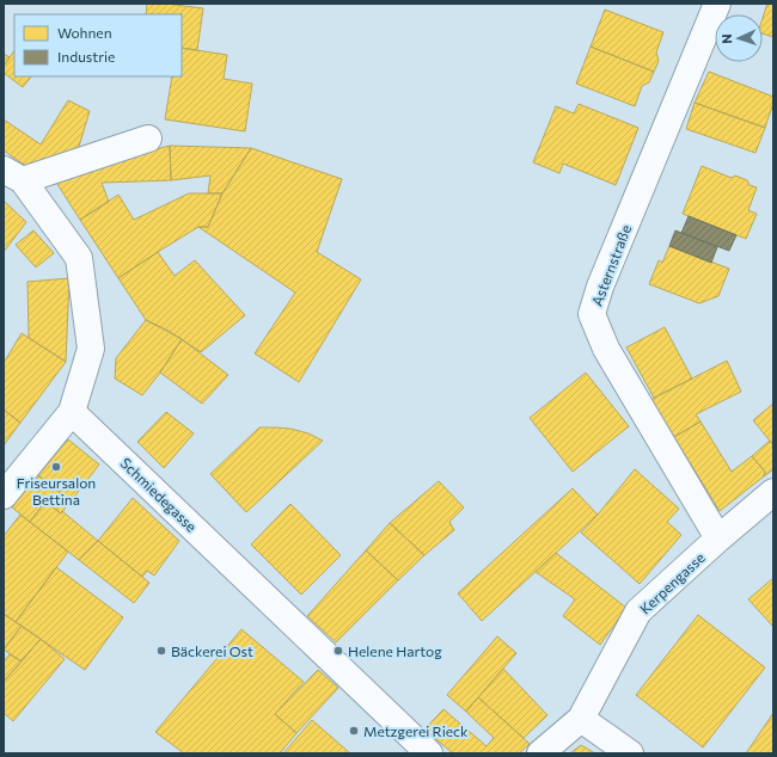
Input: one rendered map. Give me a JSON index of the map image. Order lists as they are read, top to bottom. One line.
{"streets":{"street":["Asternstraße","Schmiedegasse","Kerpengasse"]},"crossings":[["Asternstraße","Kerpengasse"]],"places":["Friseursalon Bettina","Bäckerei Ost","Helene Hartog","Metzgerei Rieck"],"legend":["Wohnen","Industrie"],"north":"left"}
